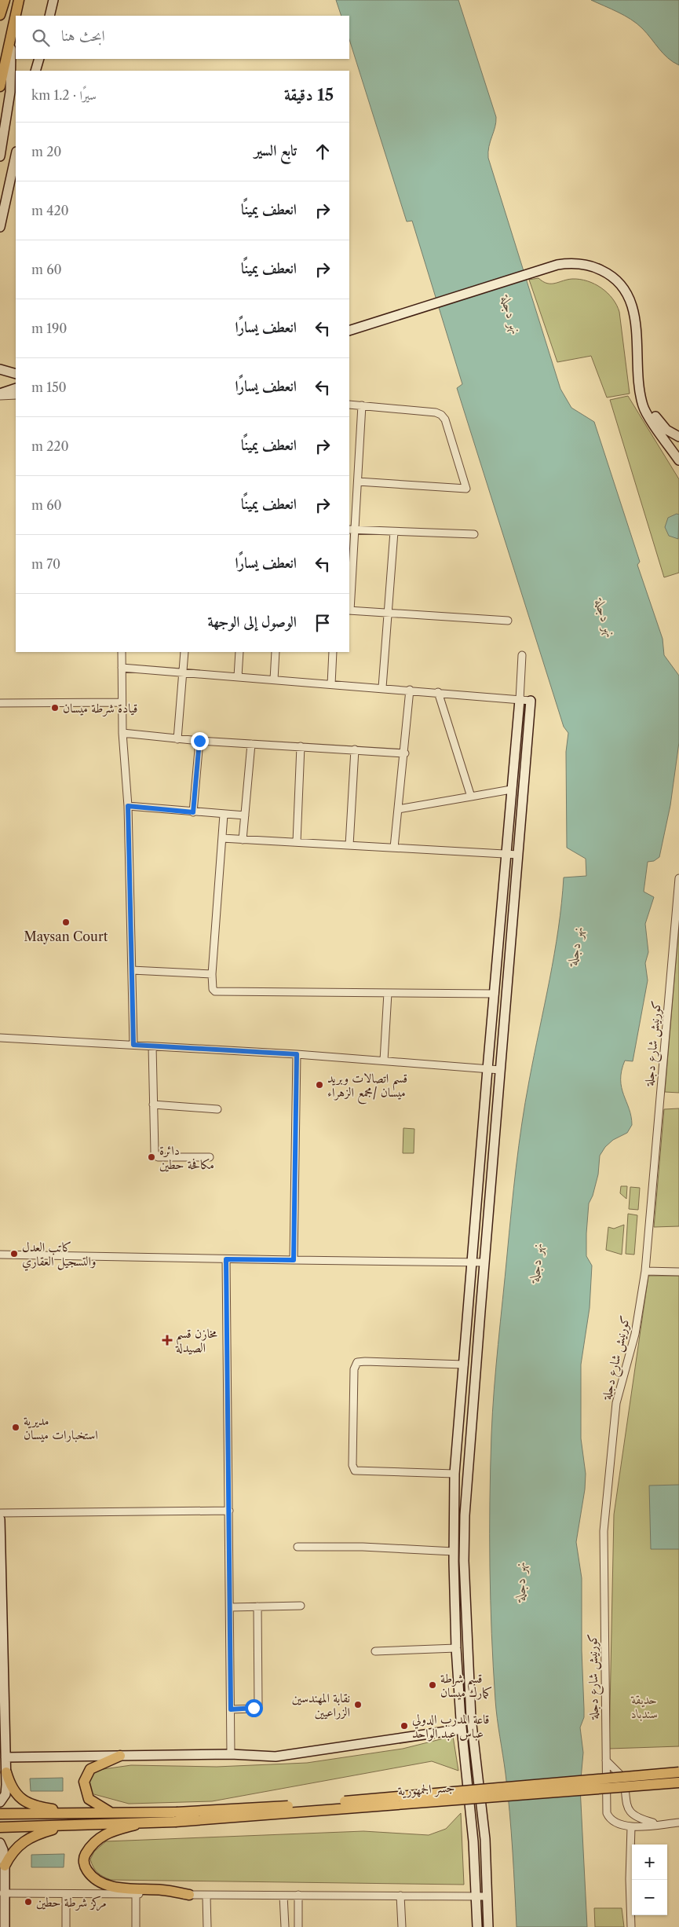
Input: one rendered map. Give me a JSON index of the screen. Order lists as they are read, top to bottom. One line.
{"streets":{"main road":["جسر الجمهورية"],"street":["كورنيش شارع دجلة"]},"water":["نهر دجلة"],"parks":["حديقة سندباد"],"places":{"other":["قيادة شرطة ميسان","Maysan Court","قسم اتصالات وبريد ميسان /مجمع الزهراء","دائرة مكافحة حطين","كاتب العدل والتسجيل العقاري","مديرية استخبارات ميسان","قسم شرطة كمارك ميسان","نقابة المهندسين الزراعيين","قاعة المدرب الدولي عباس عبد الواحد","مركز شرطة حطين"],"health":["مخازن قسم الصيدلة"]},"page":{"search":"ابحث هنا","heading":["15 دقيقة","سيرًا · 1.2 km"],"list":[["تابع السير","20 m"],["انعطف يمينًا","420 m"],["انعطف يمينًا","60 m"],["انعطف يسارًا","190 m"],["انعطف يسارًا","150 m"],["انعطف يمينًا","220 m"],["انعطف يمينًا","60 m"],["انعطف يسارًا","70 m"],"الوصول إلى الوجهة"],"map_buttons":["+","−"]}}
